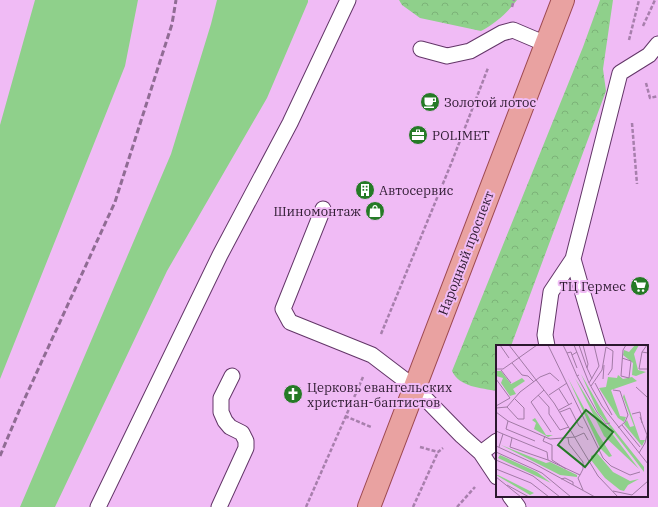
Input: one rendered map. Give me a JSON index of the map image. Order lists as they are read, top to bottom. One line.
{"streets":{"main road":["Народный проспект"]},"places":{"cafe":["Золотой лотос"],"office":["POLIMET"],"building":["Автосервис"],"shop":["Шиномонтаж"],"supermarket":["ТЦ Гермес"],"church":["Церковь евангельских христиан-баптистов"]}}
